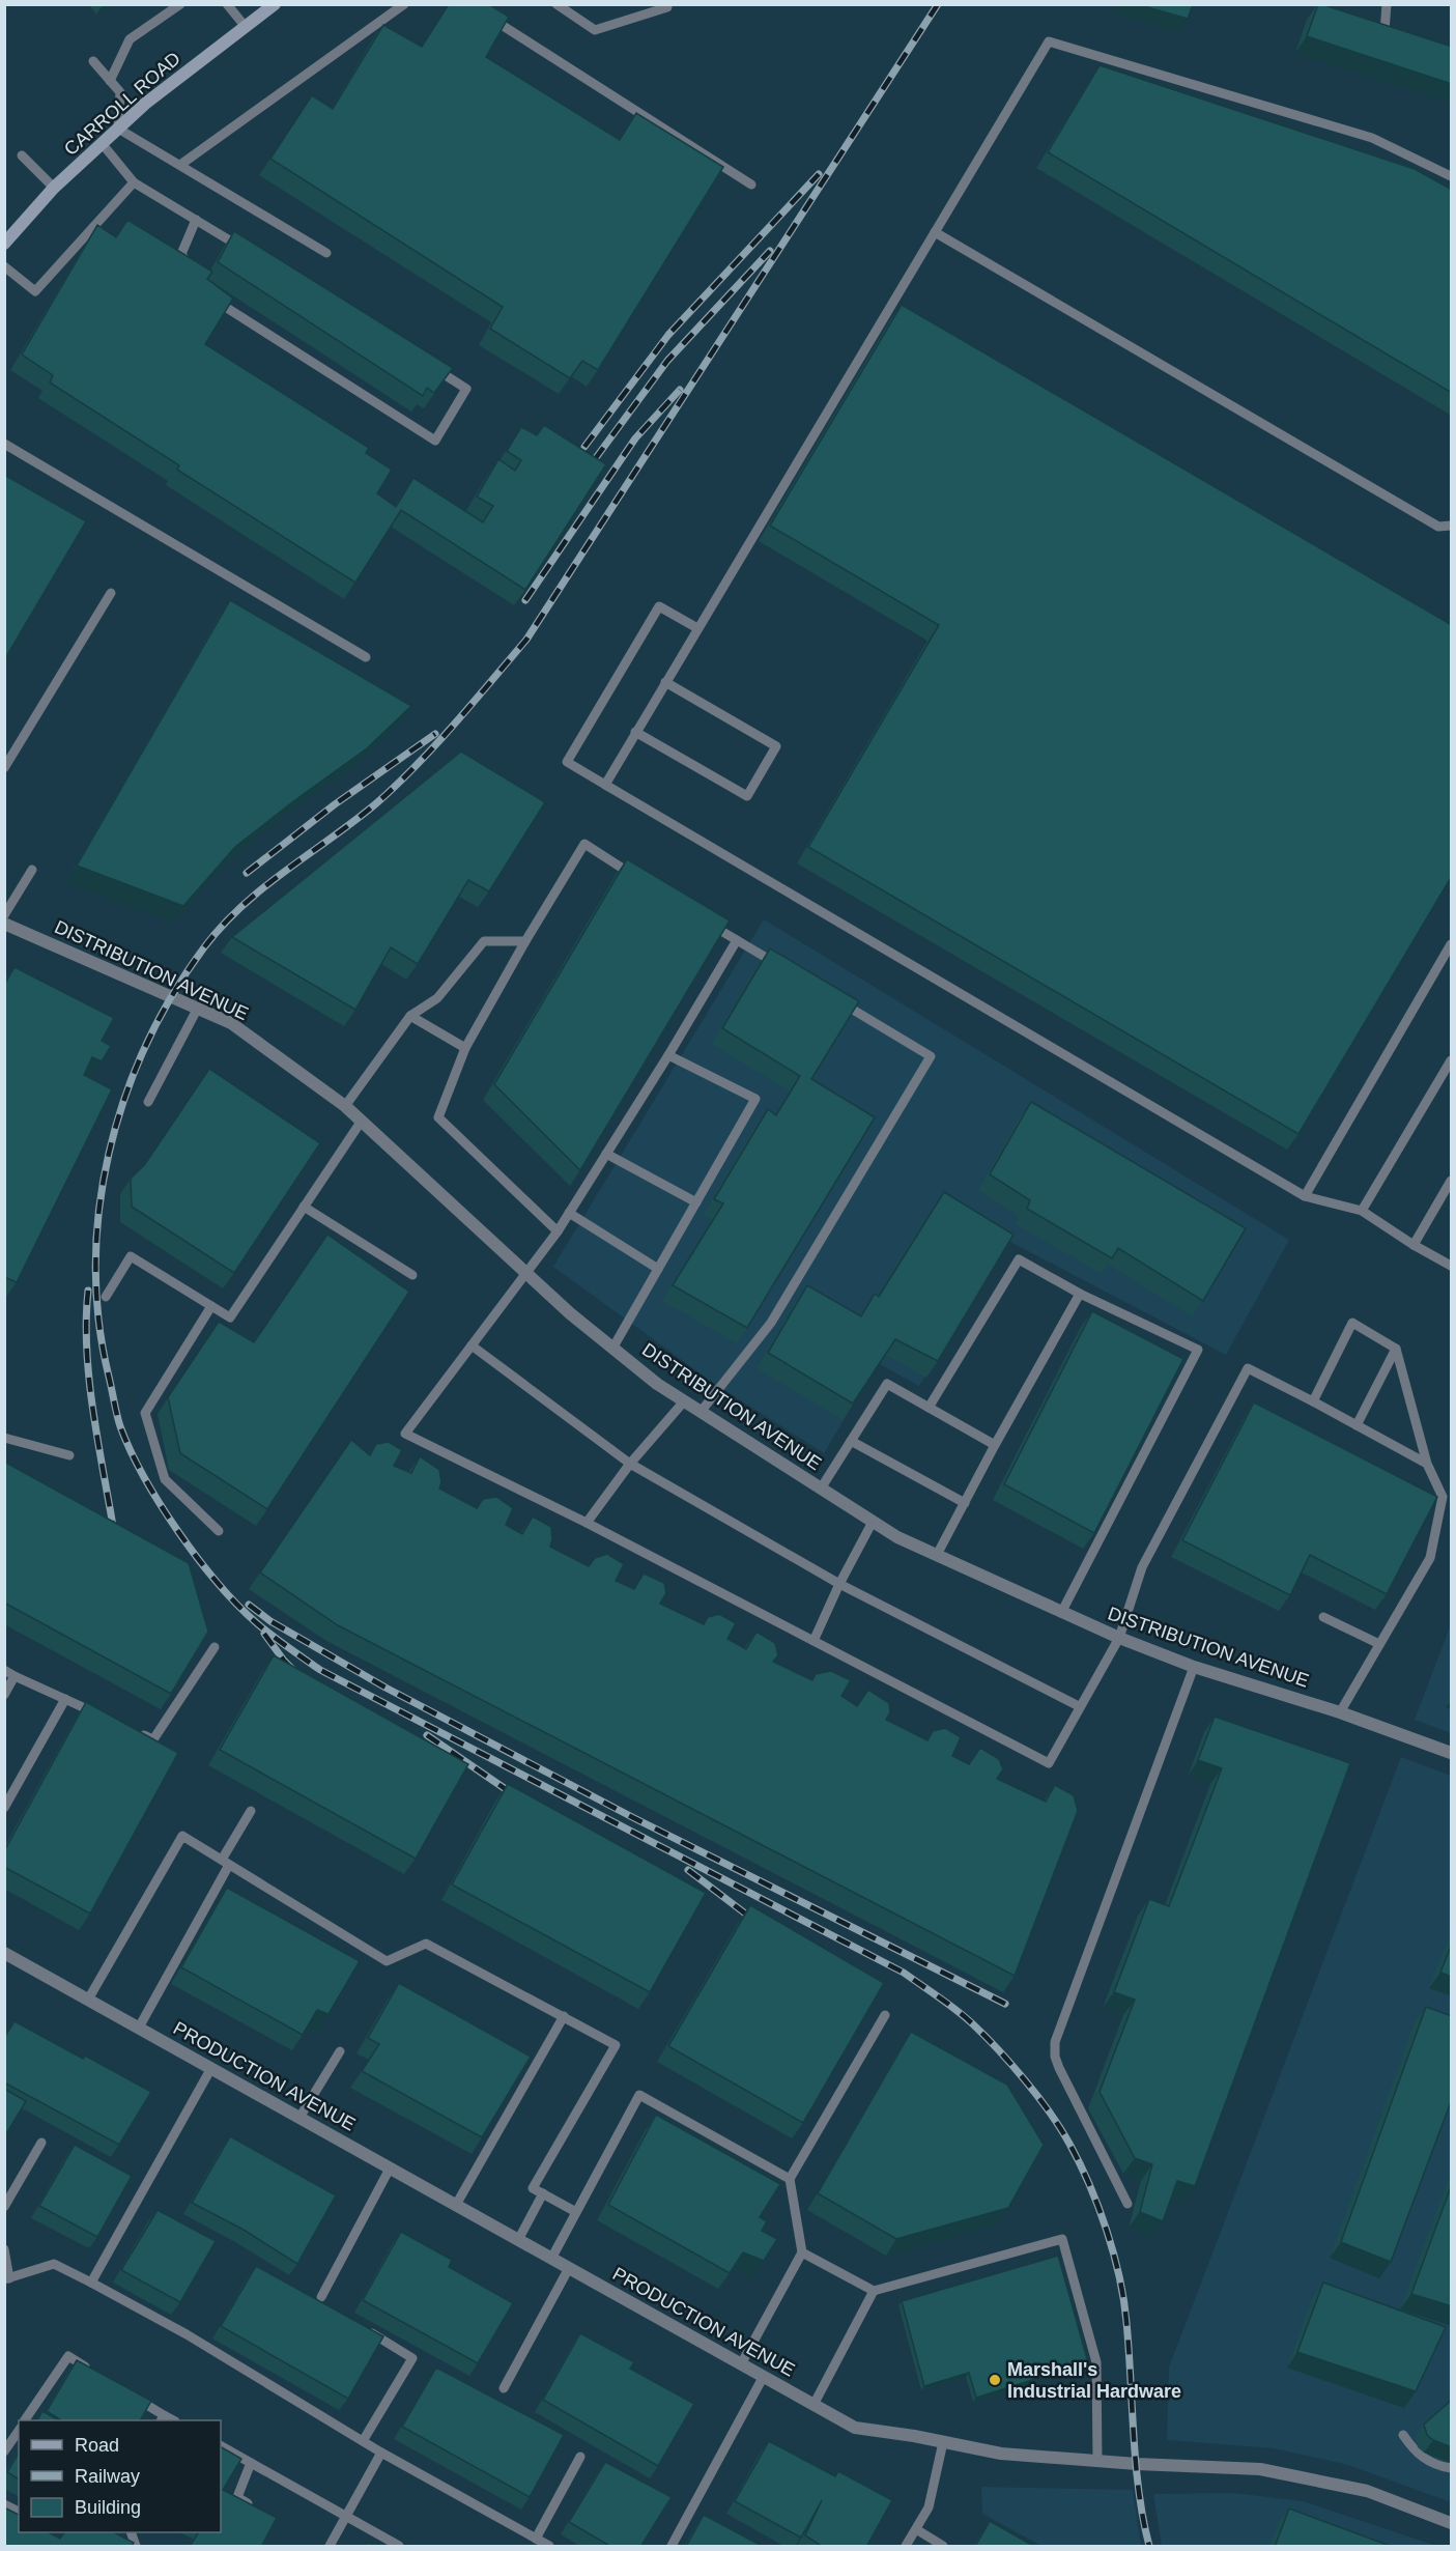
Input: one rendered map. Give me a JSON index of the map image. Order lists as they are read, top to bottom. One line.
{"streets":{"main road":["CARROLL ROAD"],"street":["DISTRIBUTION AVENUE","PRODUCTION AVENUE"]},"places":["Marshall's Industrial Hardware"],"legend":["Road","Railway","Building"]}
